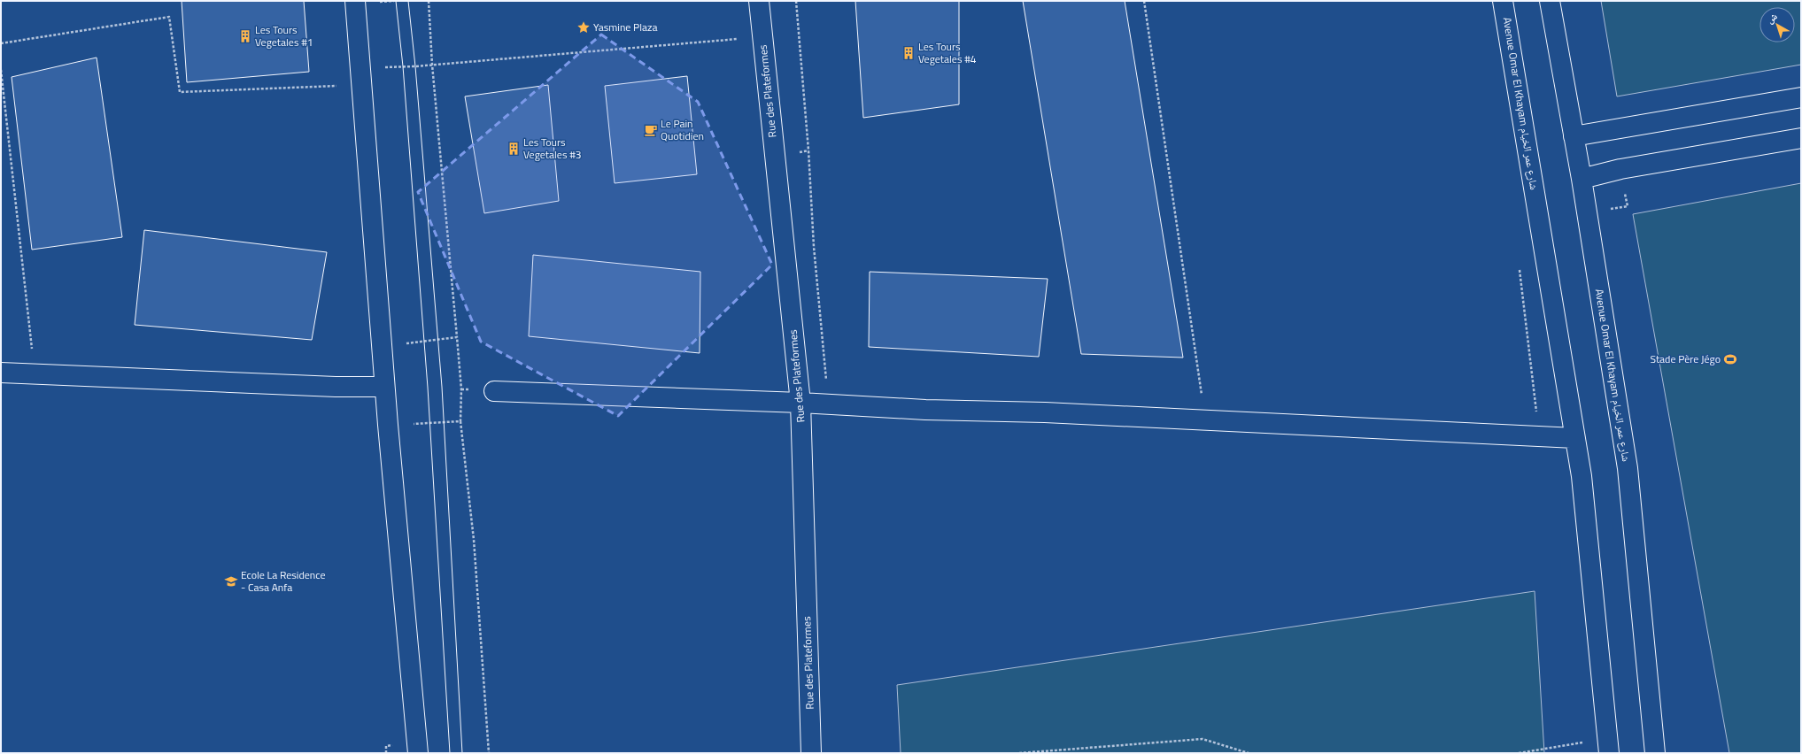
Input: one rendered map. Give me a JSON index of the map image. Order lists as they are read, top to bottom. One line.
{"streets":{"street":["Rue des Plateformes","Avenue Omar El Khayam شارع عمر الخيام"]},"places":{"place":["Yasmine Plaza"],"building":["Les Tours Vegetales #1","Les Tours Vegetales #4","Les Tours Vegetales #3"],"cafe":["Le Pain Quotidien"],"sports":["Stade Père Jégo"],"school or university":["Ecole La Residence - Casa Anfa"]},"north":"top left"}
